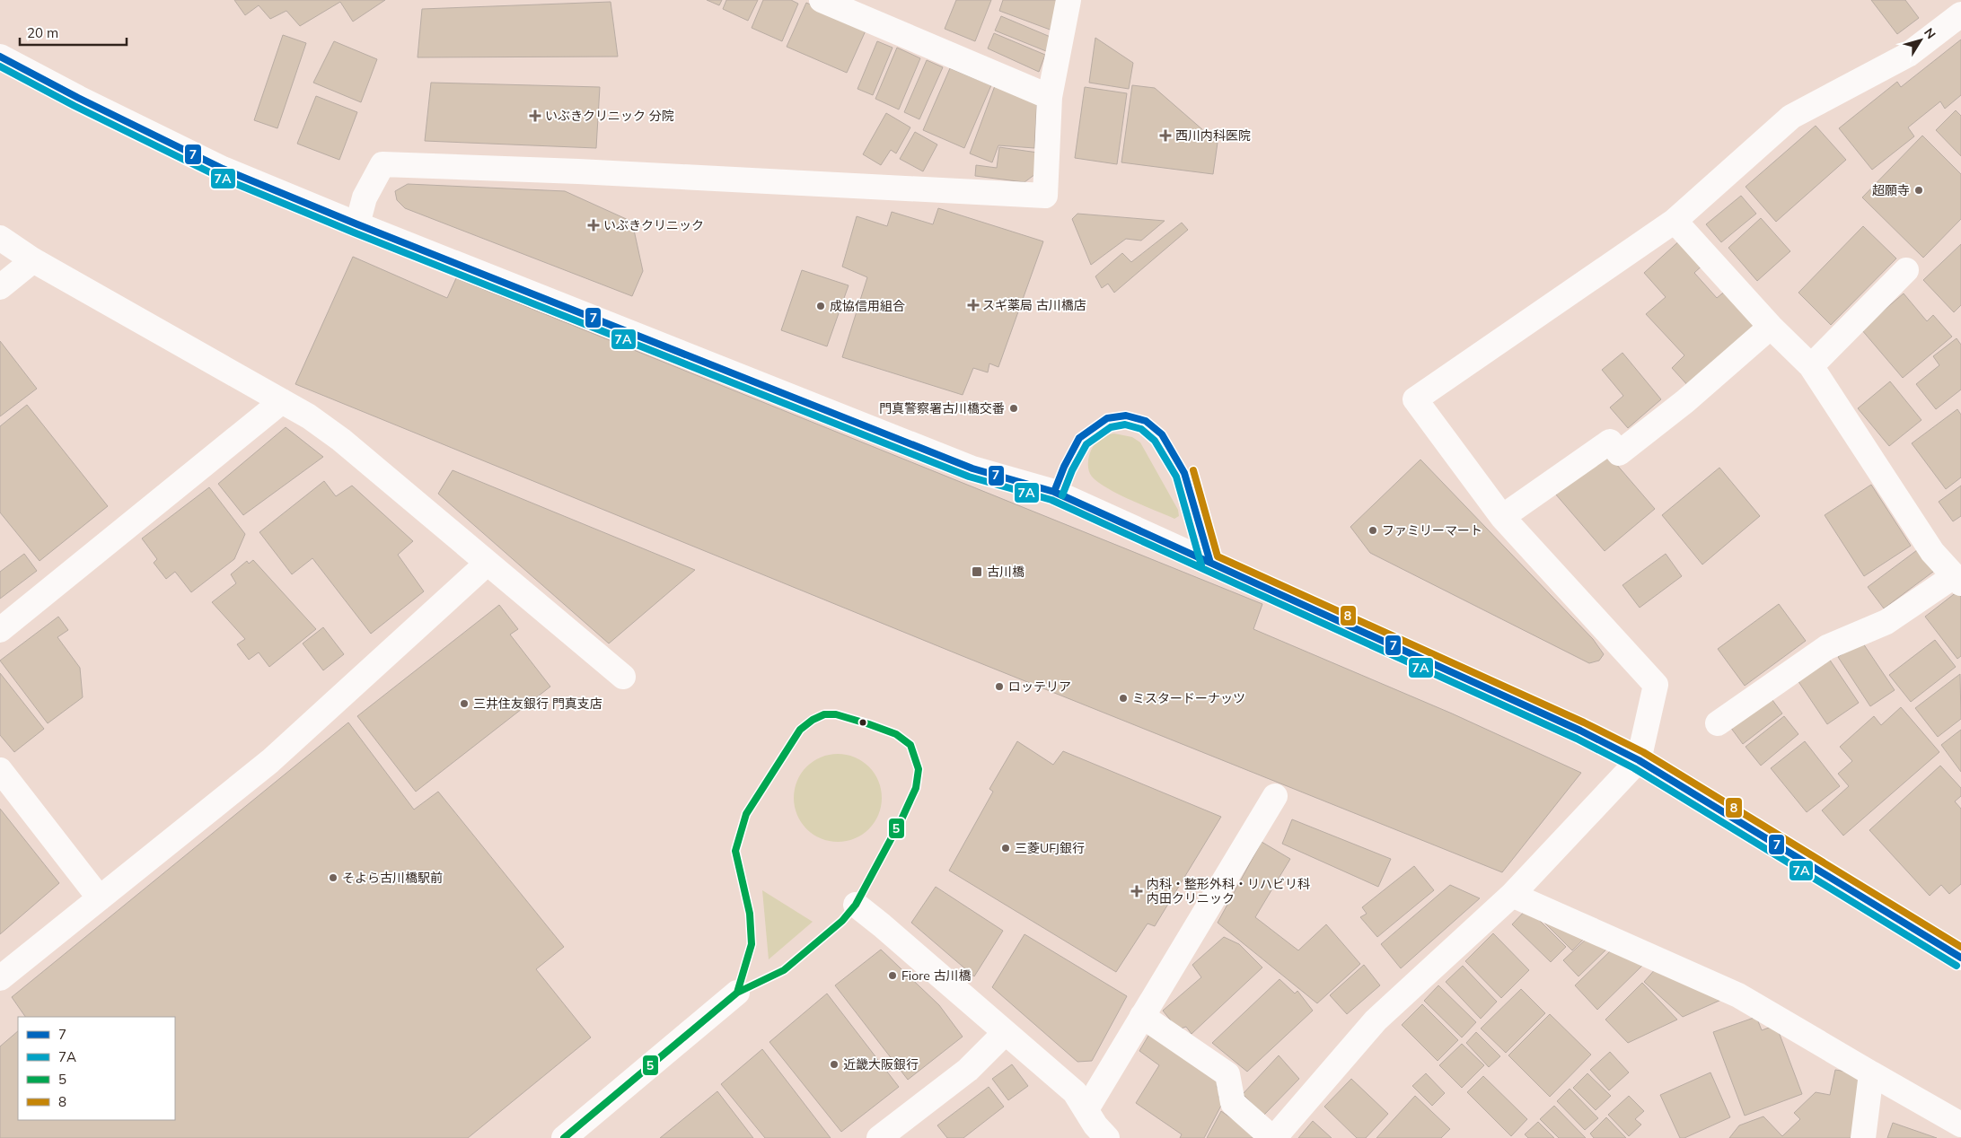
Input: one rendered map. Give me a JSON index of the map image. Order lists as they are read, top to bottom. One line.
{"places":{"health":["いぶきクリニック 分院","西川内科医院","いぶきクリニック","スギ薬局 古川橋店","内科・整形外科・リハビリ科 内田クリニック"],"other":["超願寺","成協信用組合","門真警察署古川橋交番","ファミリーマート","ロッテリア","ミスタードーナッツ","三井住友銀行 門真支店","三菱UFJ銀行","そよら古川橋駅前","Fiore 古川橋","近畿大阪銀行"],"transit":["古川橋"]},"lines":["transit line 7","transit line 7A","transit line 8","transit line 5"],"legend":["7","7A","5","8"],"scale_bar":"20 m","north":"top right"}
